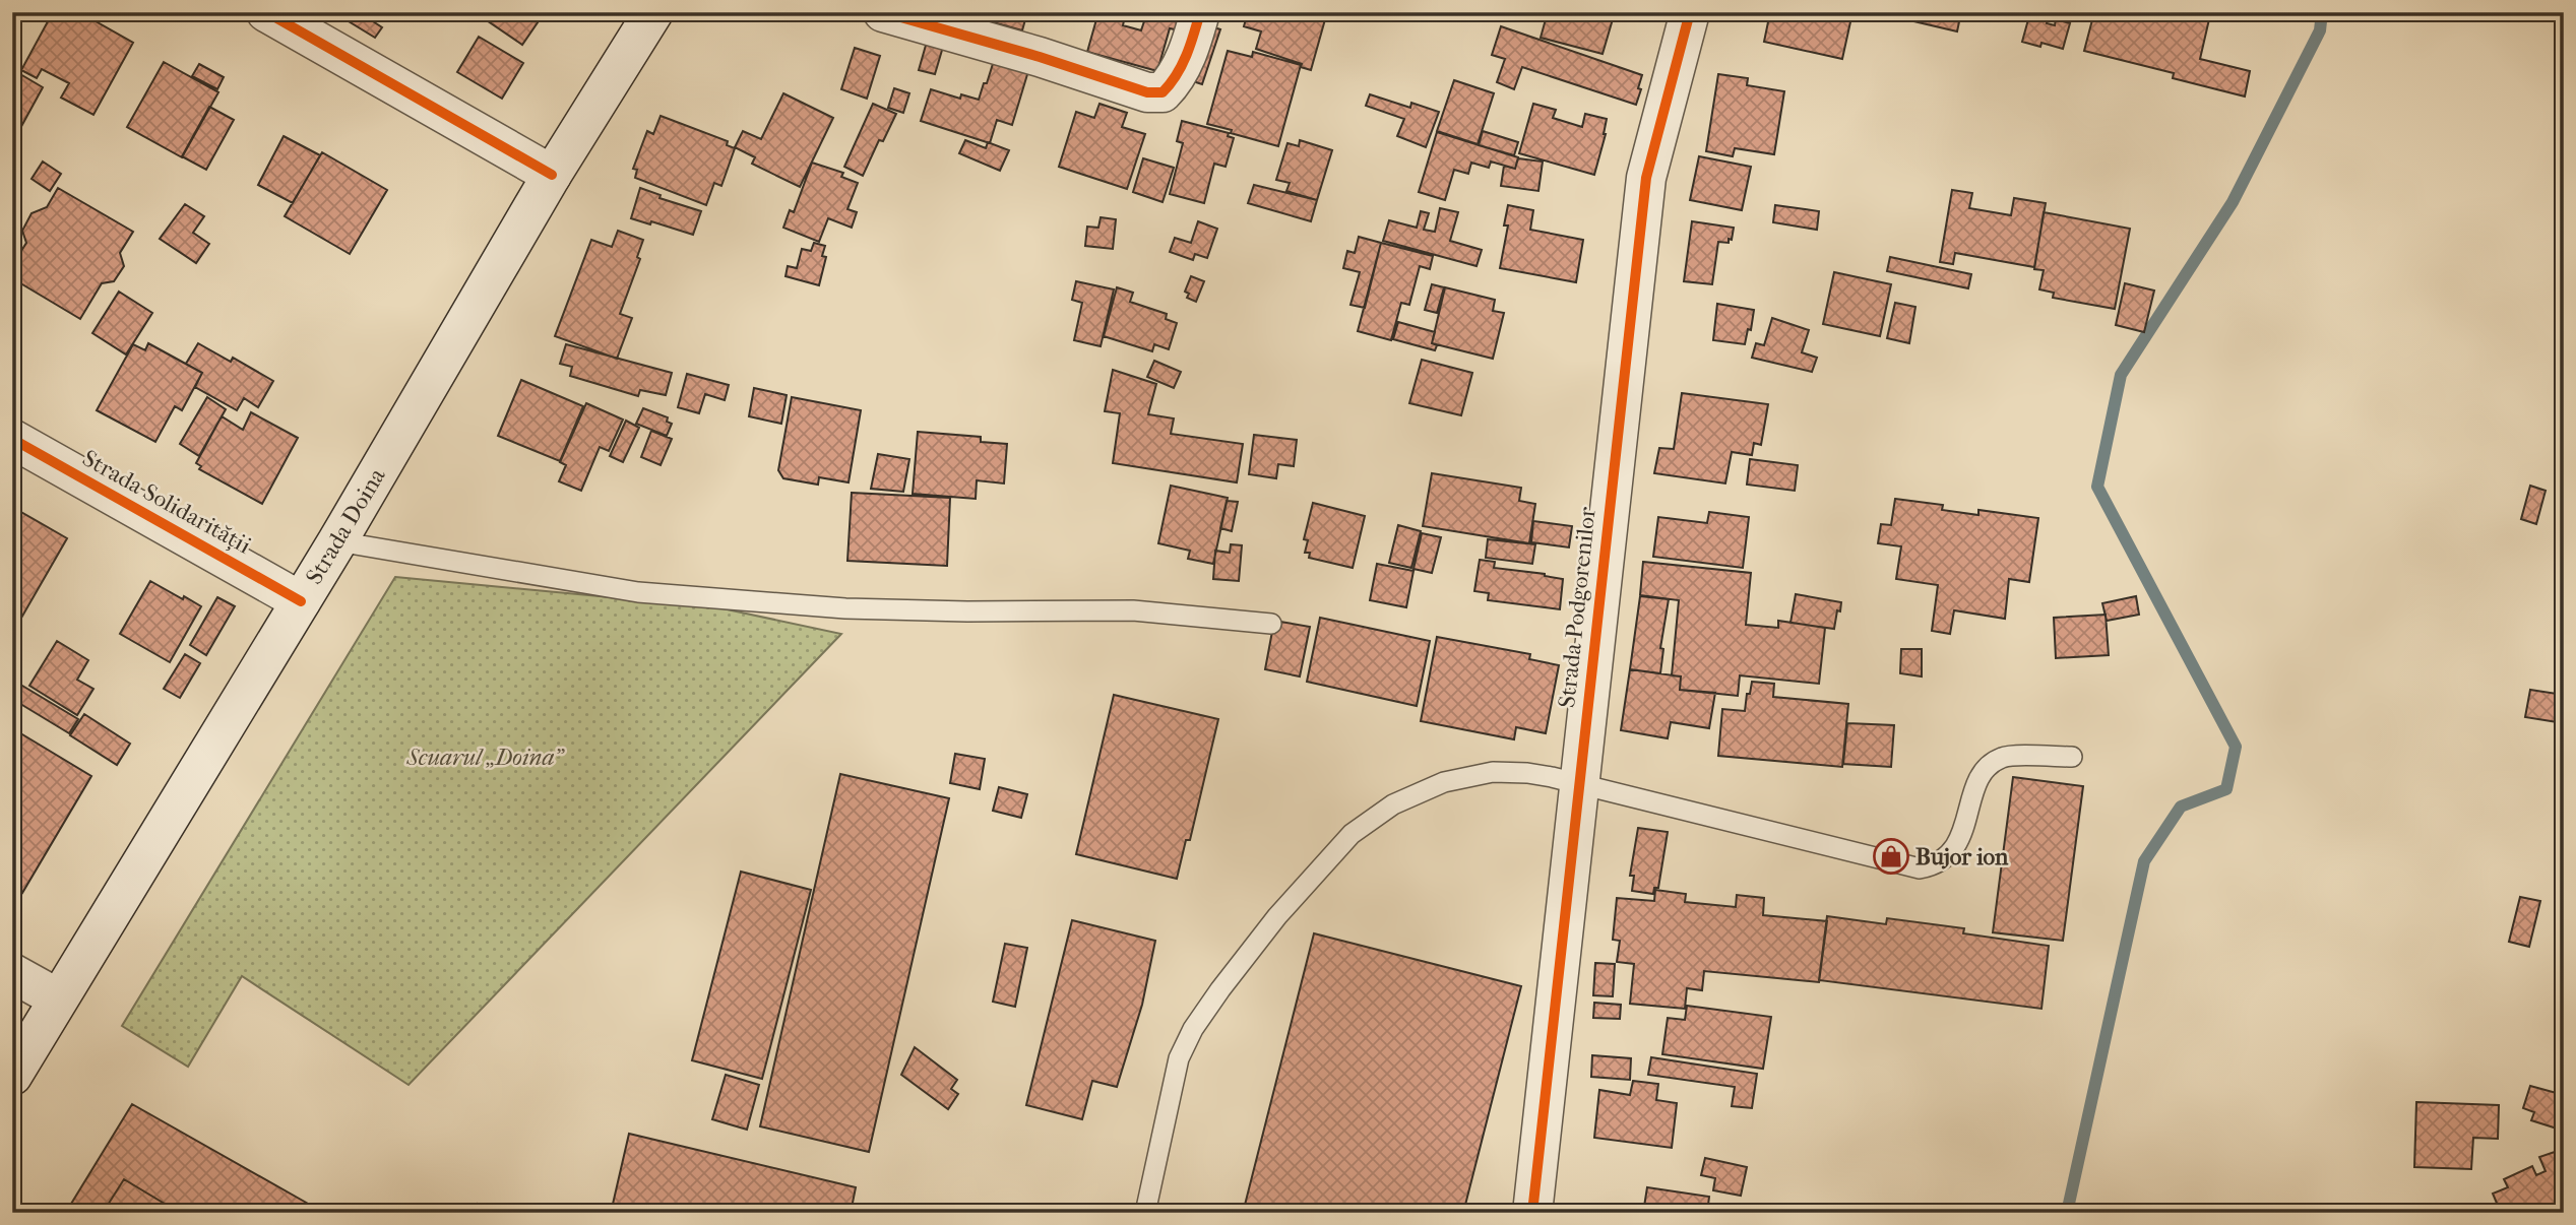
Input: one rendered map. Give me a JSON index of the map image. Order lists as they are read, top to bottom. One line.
{"streets":{"street":["Strada Solidarității","Strada Doina","Strada Podgorenilor"]},"crossings":[["Strada Solidarității","Strada Doina"]],"parks":["Scuarul „Doina”"],"places":{"shop":["Bujor ion"]}}
